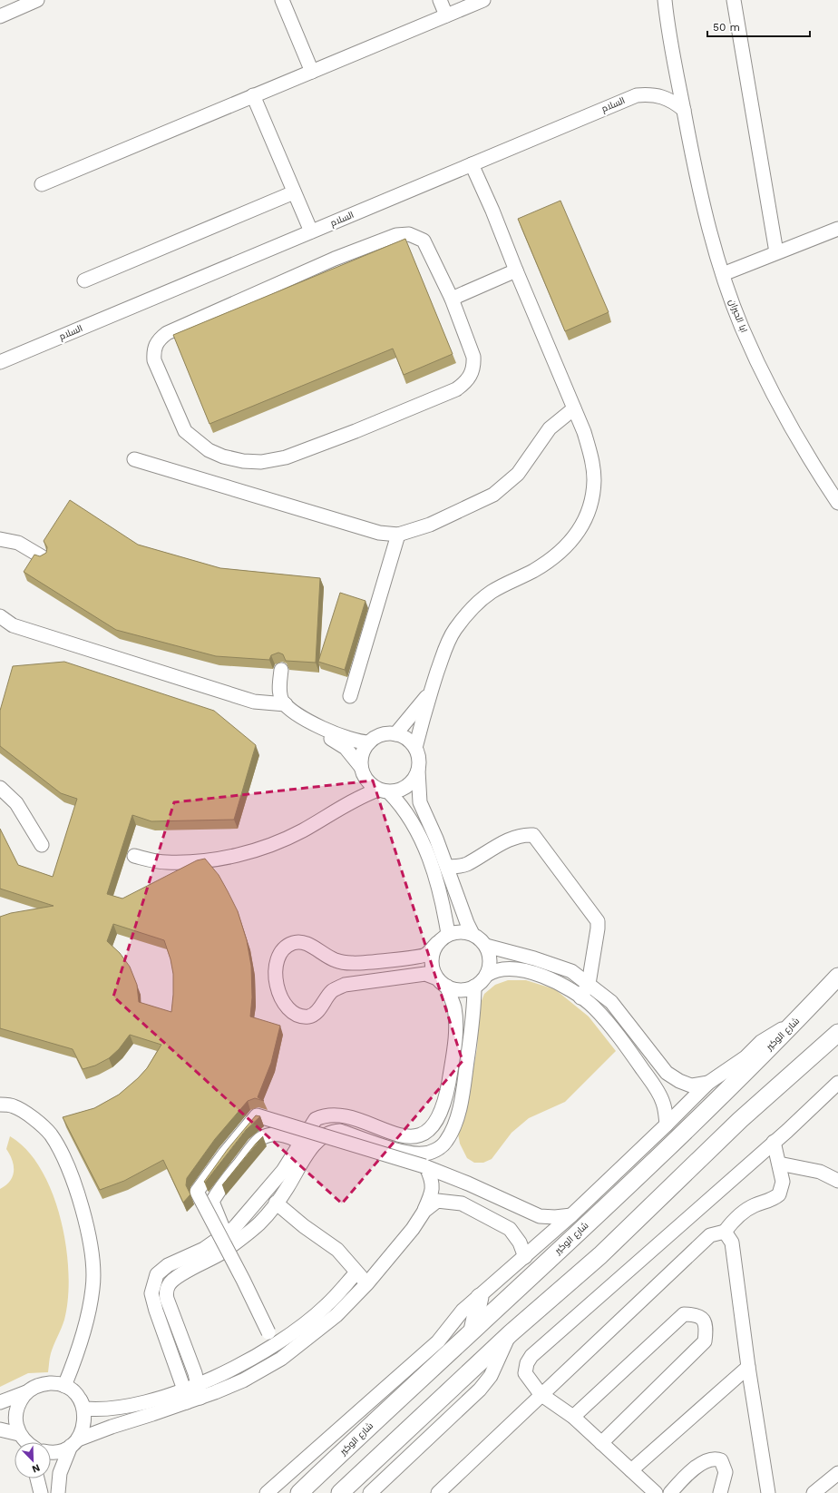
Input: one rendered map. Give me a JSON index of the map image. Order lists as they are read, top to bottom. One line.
{"streets":{"main road":["شارع الوكير"],"street":["السلام","ابا الحيران"]},"crossings":[["السلام","ابا الحيران"]],"scale_bar":"50 m","north":"bottom right"}
